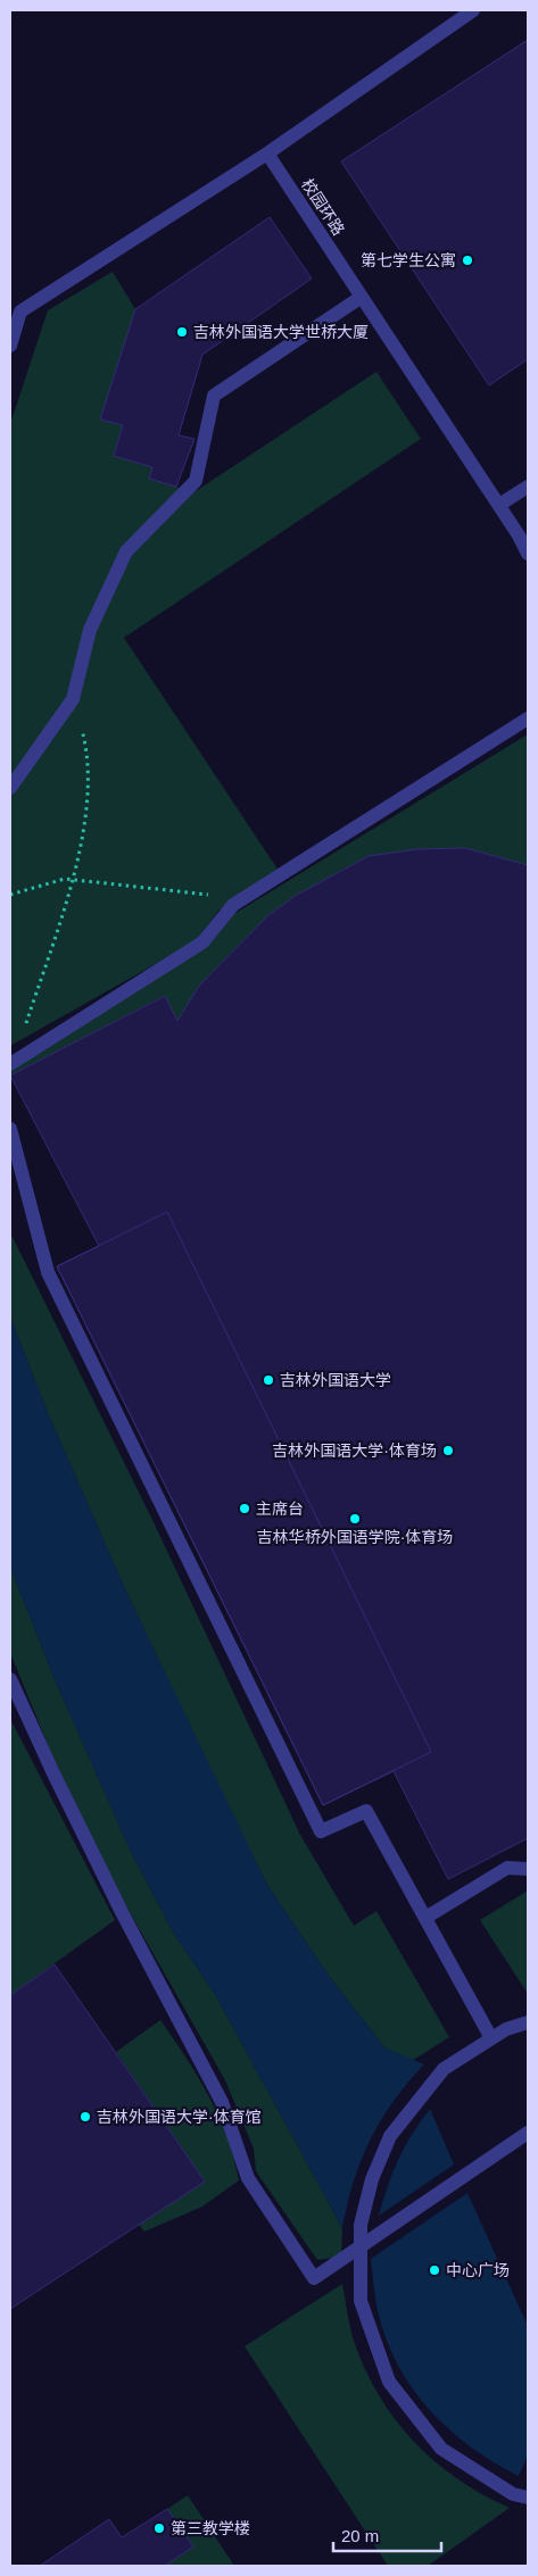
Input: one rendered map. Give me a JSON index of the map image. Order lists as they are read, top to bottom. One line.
{"streets":{"lane":["校园环路"]},"places":["第七学生公寓","吉林外国语大学世桥大厦","吉林外国语大学","吉林外国语大学·体育场","主席台","吉林华桥外国语学院·体育场","吉林外国语大学·体育馆","中心广场","第三教学楼"],"scale_bar":"20 m"}
